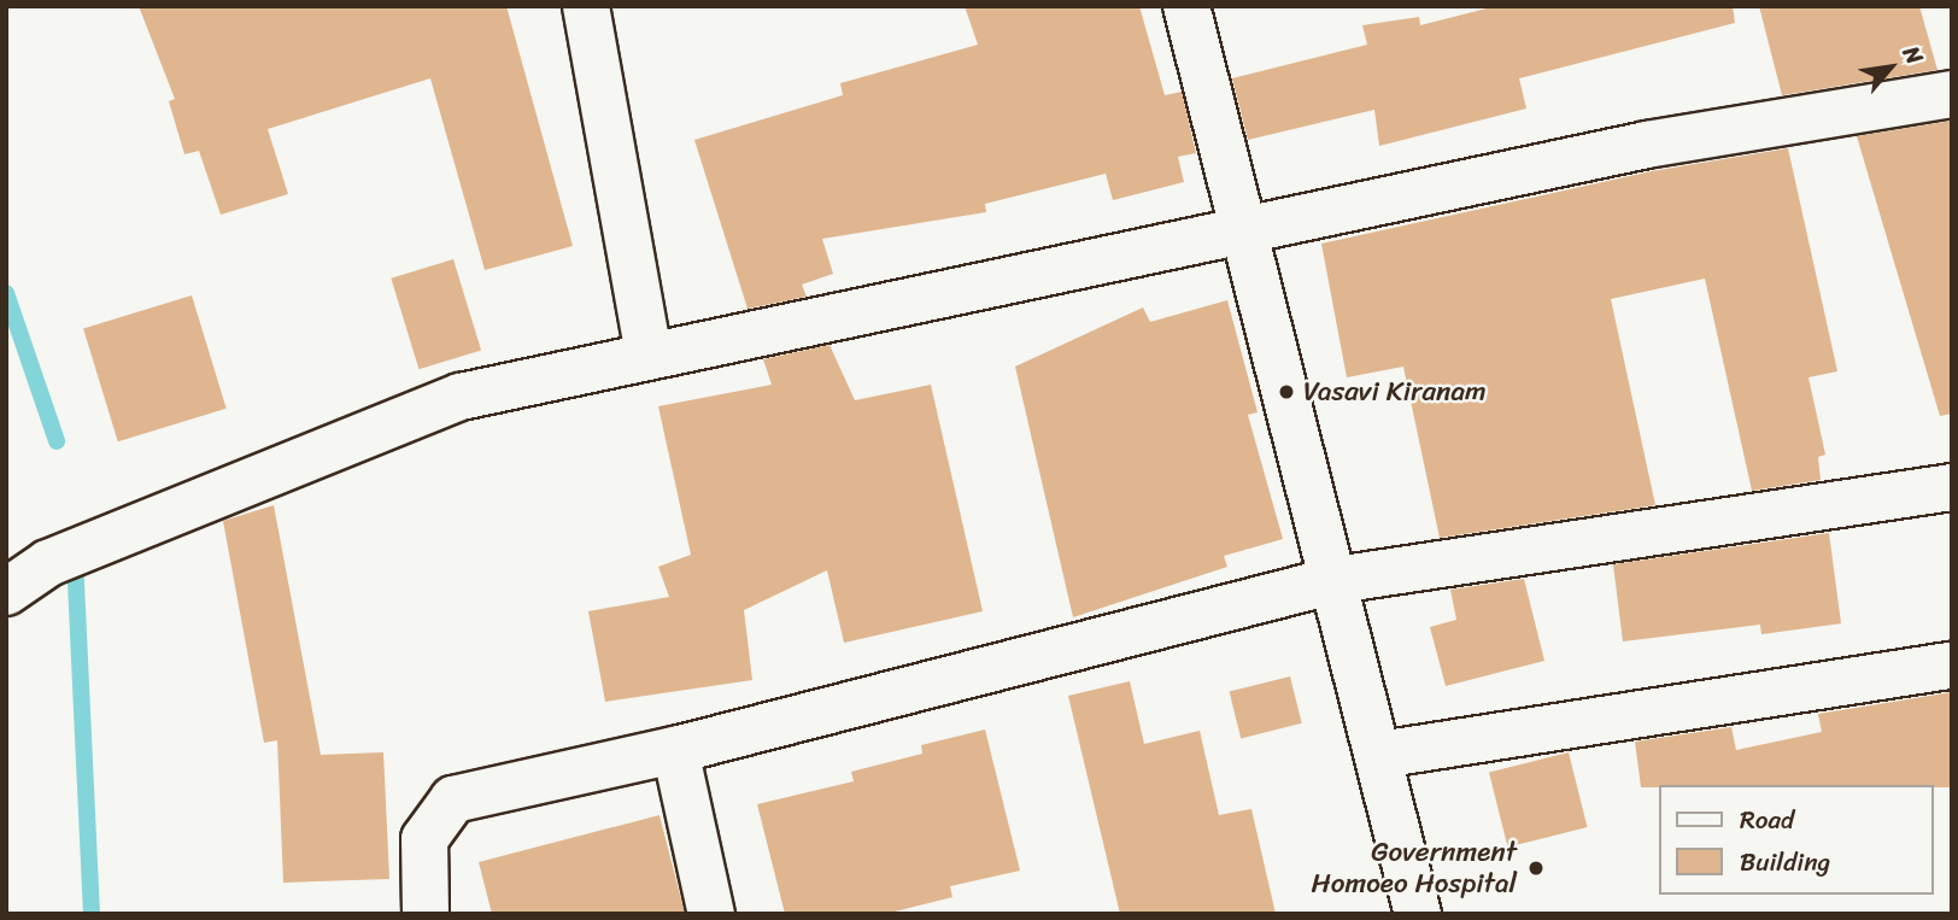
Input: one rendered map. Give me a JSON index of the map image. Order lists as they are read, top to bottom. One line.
{"places":["Vasavi Kiranam","Government Homoeo Hospital"],"legend":["Road","Building"],"north":"top right"}
